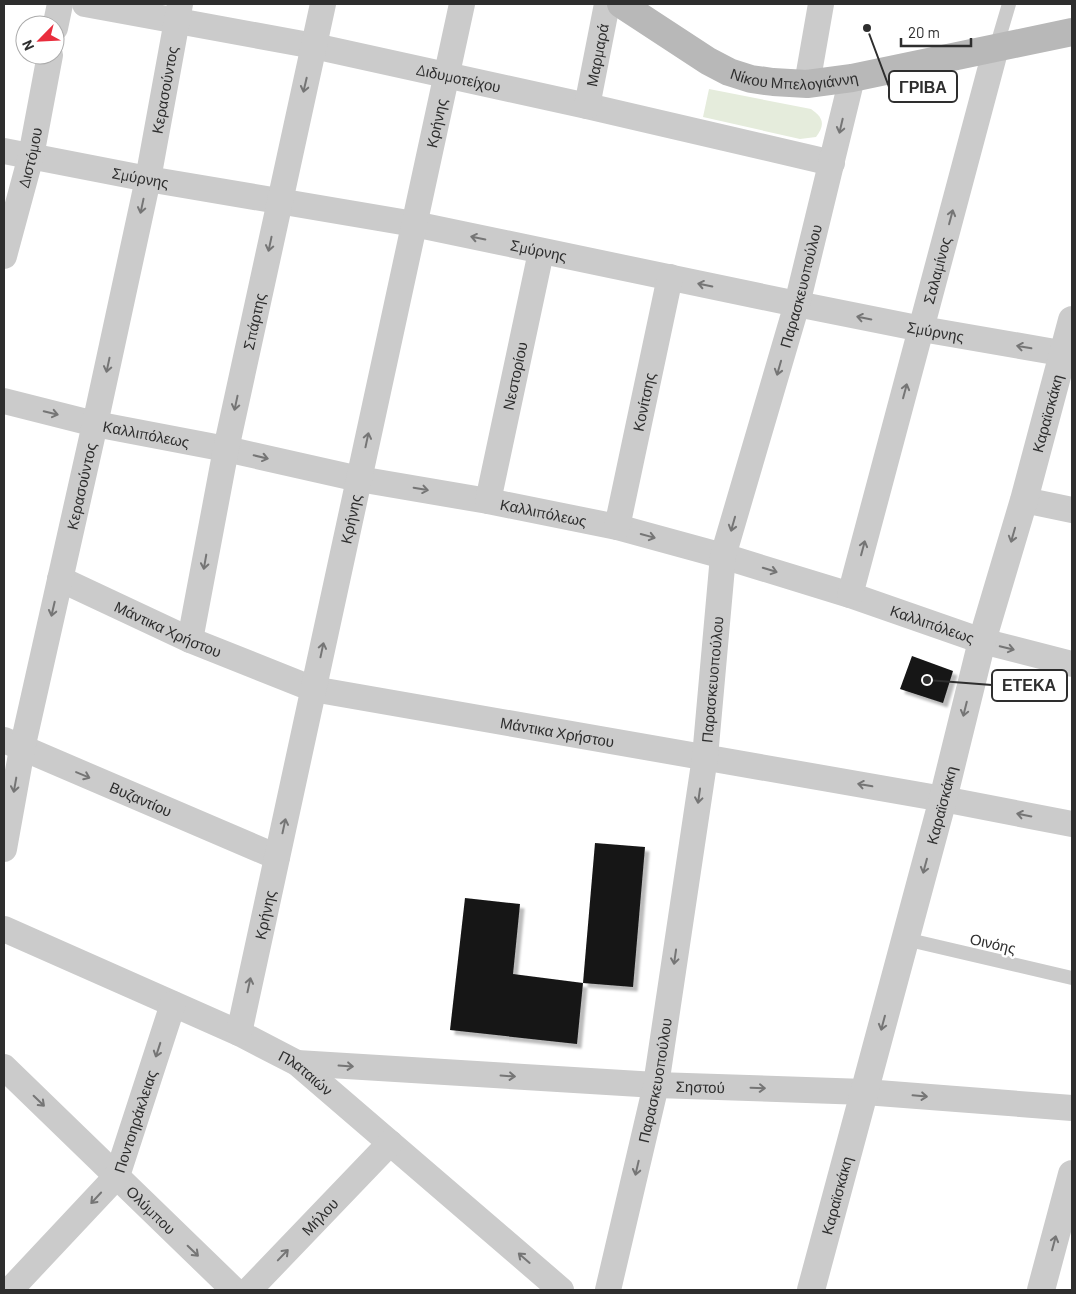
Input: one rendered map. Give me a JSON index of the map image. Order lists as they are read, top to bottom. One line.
{"streets":{"main road":["Νίκου Μπελογιάννη"],"street":["Μαρμαρά","Διδυμοτείχου","Κερασούντος","Κρήνης","Διστόμου","Σμύρνης","Σαλαμίνος","Παρασκευοπούλου","Σπάρτης","Νεστορίου","Κονίτσης","Καραϊσκάκη","Καλλιπόλεως","Μάντικα Χρήστου","Βυζαντίου","Πλαταιών","Σηστού","Ποντοηράκλειας","Ολύμπου","Μήλου"],"lane":["Οινόης"]},"crossings":[["Μαρμαρά","Διδυμοτείχου"],["Νίκου Μπελογιάννη","Σαλαμίνος"],["Νίκου Μπελογιάννη","Παρασκευοπούλου"],["Διδυμοτείχου","Κερασούντος"],["Διδυμοτείχου","Κρήνης"],["Διδυμοτείχου","Παρασκευοπούλου"],["Διδυμοτείχου","Σπάρτης"],["Κερασούντος","Σμύρνης"],["Κερασούντος","Καλλιπόλεως"],["Κερασούντος","Μάντικα Χρήστου"],["Κερασούντος","Βυζαντίου"],["Κρήνης","Σμύρνης"],["Κρήνης","Καλλιπόλεως"],["Κρήνης","Μάντικα Χρήστου"],["Κρήνης","Βυζαντίου"],["Κρήνης","Πλαταιών"],["Διστόμου","Σμύρνης"],["Σμύρνης","Σαλαμίνος"],["Σμύρνης","Παρασκευοπούλου"],["Σμύρνης","Σπάρτης"],["Σμύρνης","Νεστορίου"],["Σμύρνης","Κονίτσης"],["Σμύρνης","Καραϊσκάκη"],["Σαλαμίνος","Καλλιπόλεως"],["Παρασκευοπούλου","Καλλιπόλεως"],["Παρασκευοπούλου","Μάντικα Χρήστου"],["Παρασκευοπούλου","Σηστού"],["Σπάρτης","Καλλιπόλεως"],["Σπάρτης","Μάντικα Χρήστου"],["Νεστορίου","Καλλιπόλεως"],["Κονίτσης","Καλλιπόλεως"],["Καραϊσκάκη","Καλλιπόλεως"],["Καραϊσκάκη","Μάντικα Χρήστου"],["Καραϊσκάκη","Οινόης"],["Καραϊσκάκη","Σηστού"],["Πλαταιών","Σηστού"],["Πλαταιών","Ποντοηράκλειας"],["Πλαταιών","Μήλου"],["Ποντοηράκλειας","Ολύμπου"]],"one_way":["Κερασούντος","Κρήνης","Σμύρνης","Σαλαμίνος","Παρασκευοπούλου","Σπάρτης","Καραϊσκάκη","Καλλιπόλεως","Μάντικα Χρήστου","Βυζαντίου","Σηστού","Ποντοηράκλειας","Ολύμπου","Μήλου"],"places":["ΓΡΙΒΑ","ΕΤΕΚΑ"],"scale_bar":"20 m","north":"bottom left"}
